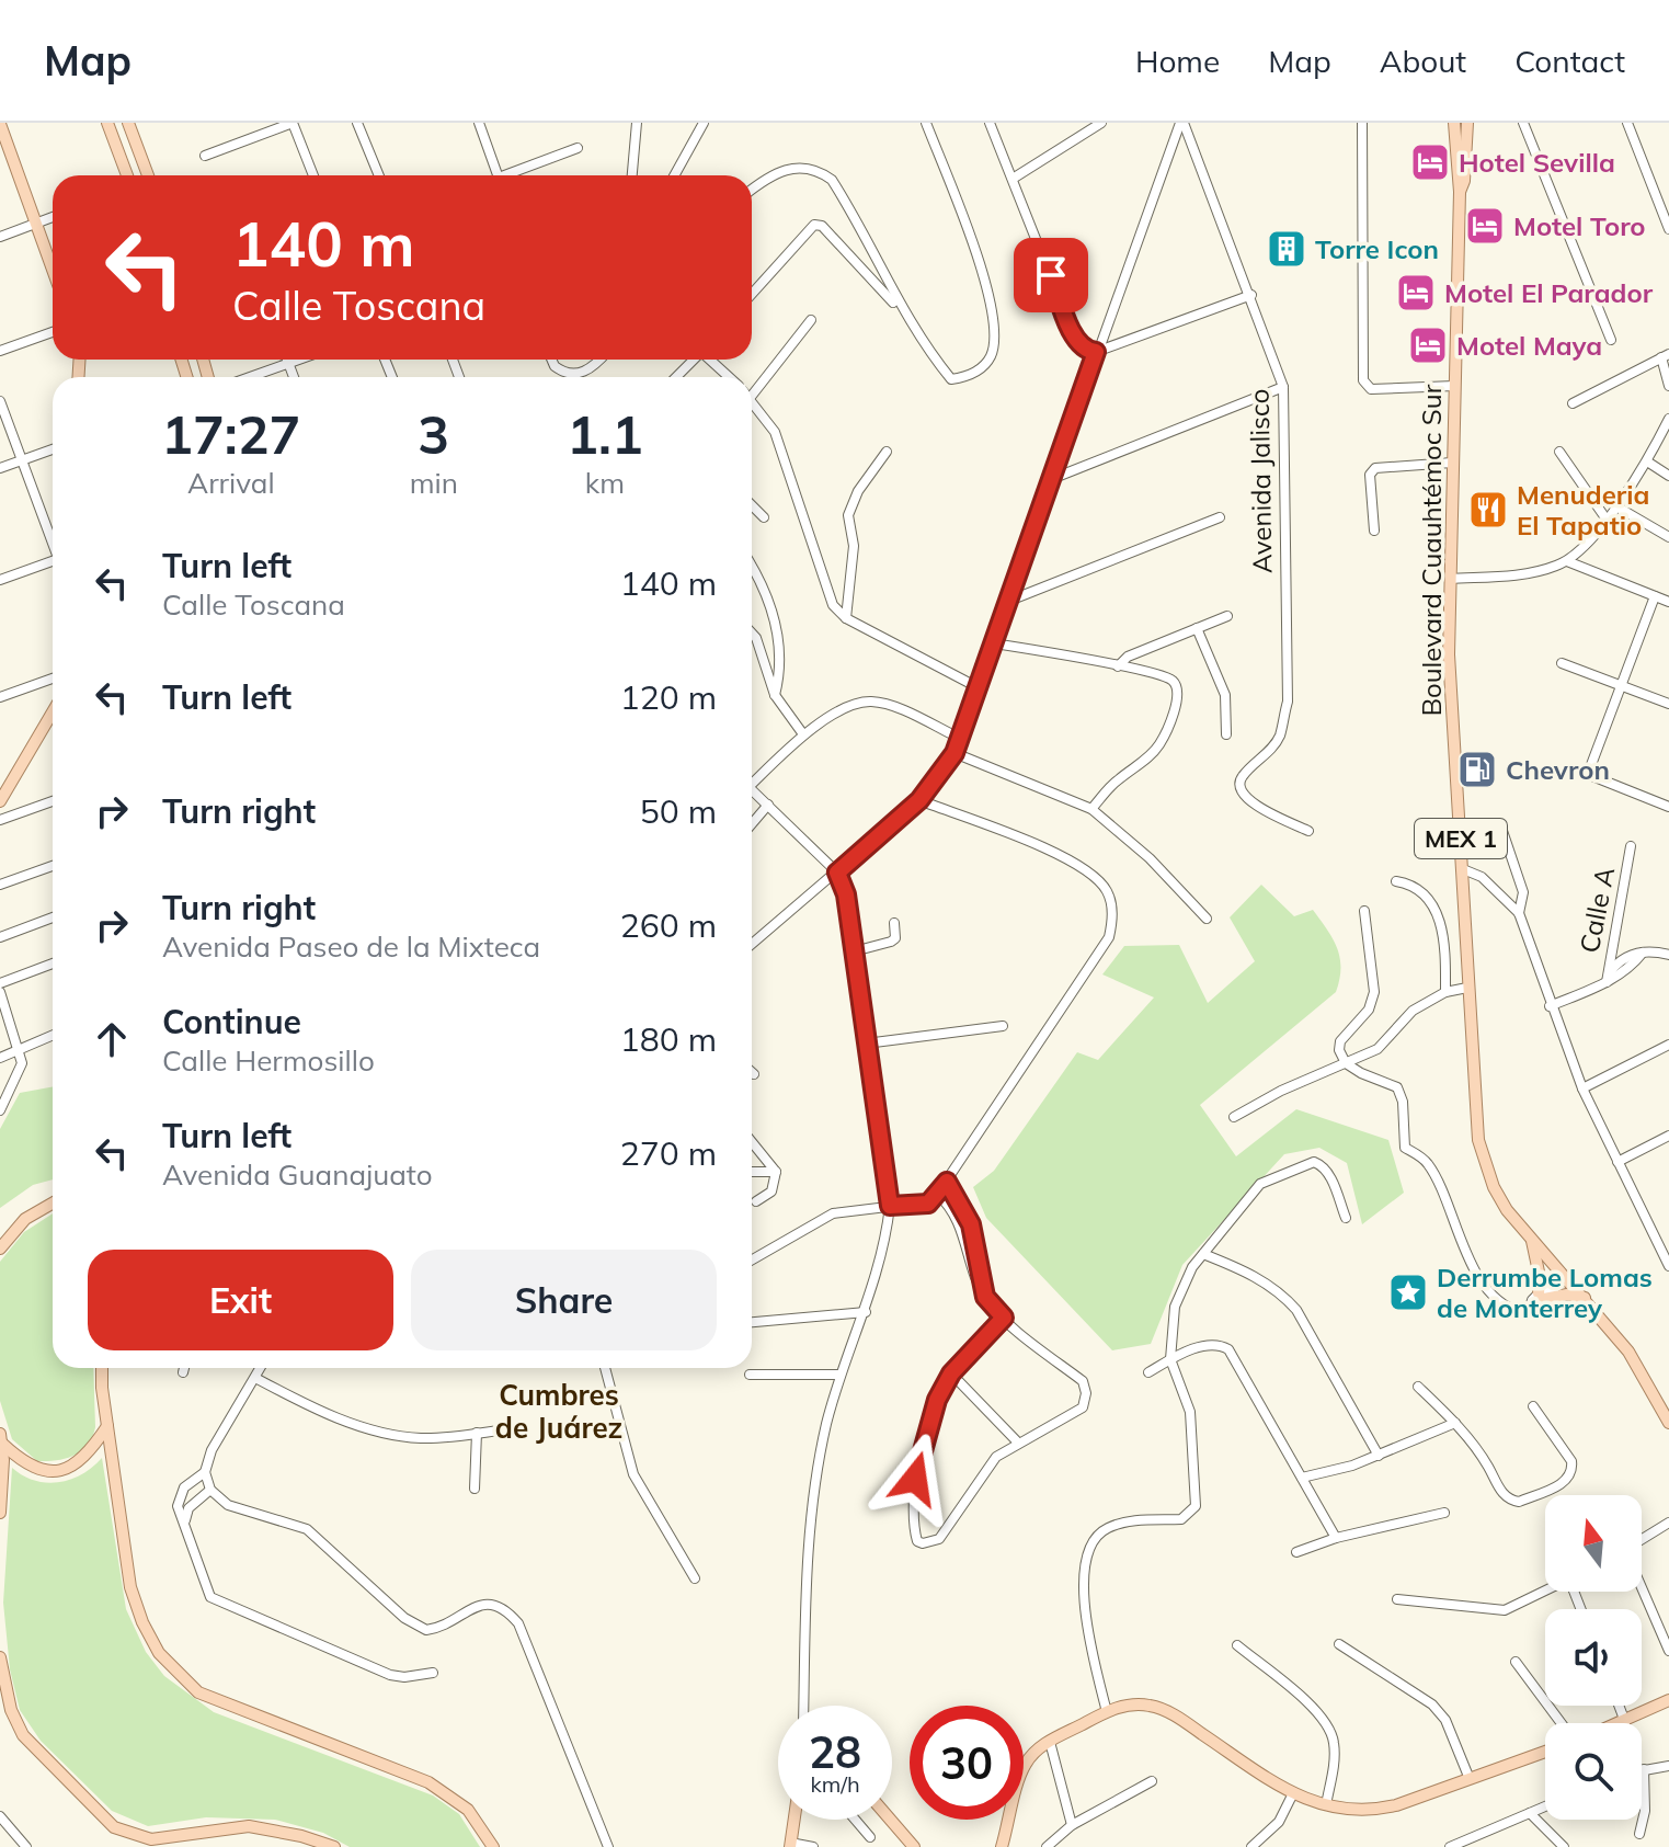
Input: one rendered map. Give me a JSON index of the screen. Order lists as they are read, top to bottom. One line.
{"streets":{"main road":["Boulevard Cuauhtémoc Sur","MEX 1"],"street":["Avenida Jalisco","Calle A"]},"districts":["Cumbres de Juárez"],"places":{"hotel":["Hotel Sevilla","Motel Toro","Motel El Parador","Motel Maya"],"building":["Torre Icon"],"restaurant":["Menuderia El Tapatio"],"fuel station":["Chevron"],"place":["Derrumbe Lomas de Monterrey"]},"north":"top","page":{"header":"Map","nav":["Home","Map","About","Contact"],"turn":["140 m","Calle Toscana"],"eta":["17:27","Arrival","3","min","1.1","km"],"list":[{"name":"Turn left","note":"Calle Toscana","value":"140 m"},{"name":"Turn left","value":"120 m"},{"name":"Turn right","value":"50 m"},{"name":"Turn right","note":"Avenida Paseo de la Mixteca","value":"260 m"},{"name":"Continue","note":"Calle Hermosillo","value":"180 m"},{"name":"Turn left","note":"Avenida Guanajuato","value":"270 m"}],"buttons":["Exit","Share"],"speed":"28 km/h","limit":"30"}}
